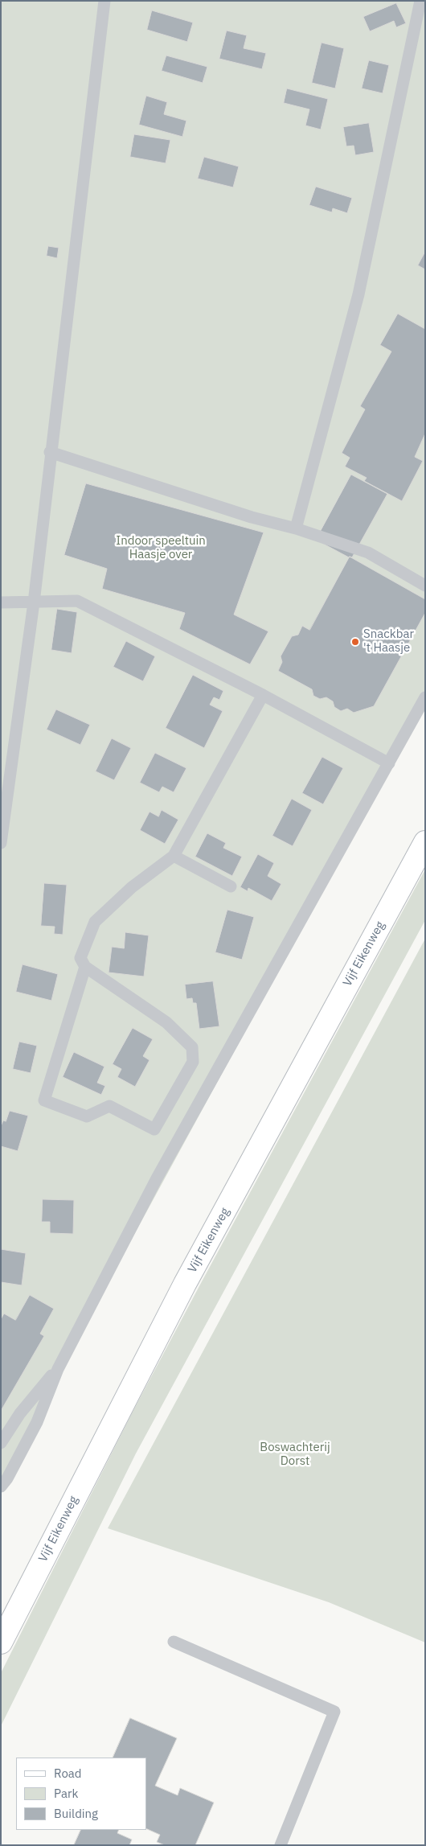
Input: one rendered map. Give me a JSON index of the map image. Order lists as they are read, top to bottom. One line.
{"streets":{"main road":["Vijf Eikenweg"]},"parks":["Indoor speeltuin Haasje over","Boswachterij Dorst"],"places":["Snackbar 't Haasje"],"legend":["Road","Park","Building"]}
